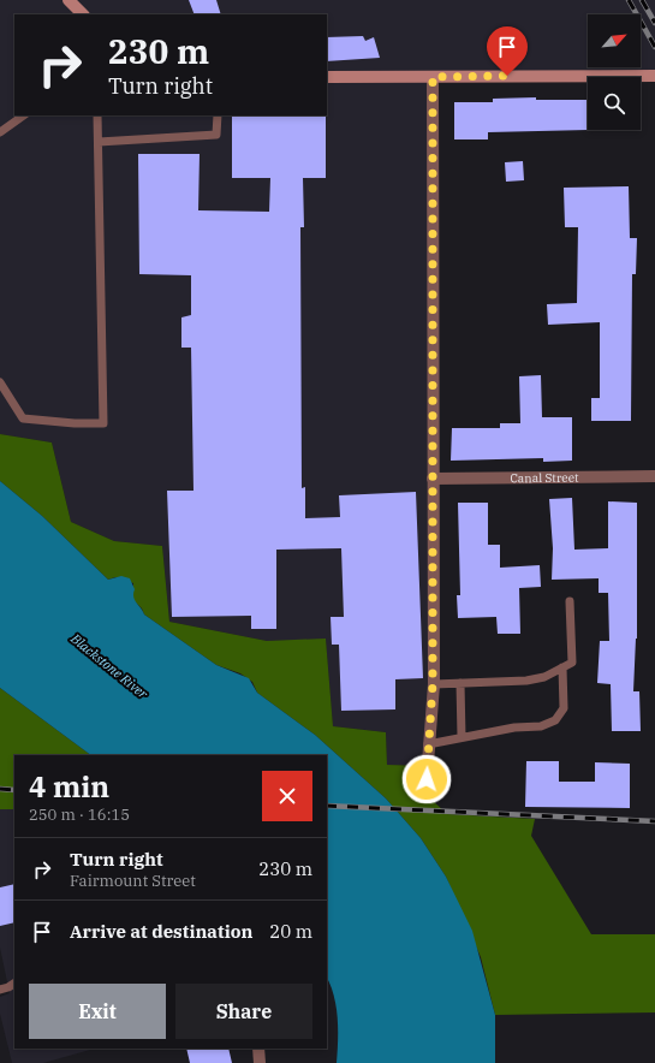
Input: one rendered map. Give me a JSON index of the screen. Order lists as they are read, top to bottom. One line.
{"streets":{"street":["Canal Street"]},"water":["Blackstone River"],"north":"top right","page":{"turn":["230 m","Turn right"],"heading":["4 min","250 m · 16:15"],"list":[{"name":"Turn right","note":"Fairmount Street","value":"230 m"},{"name":"Arrive at destination","value":"20 m"}],"buttons":["Exit","Share"]}}
